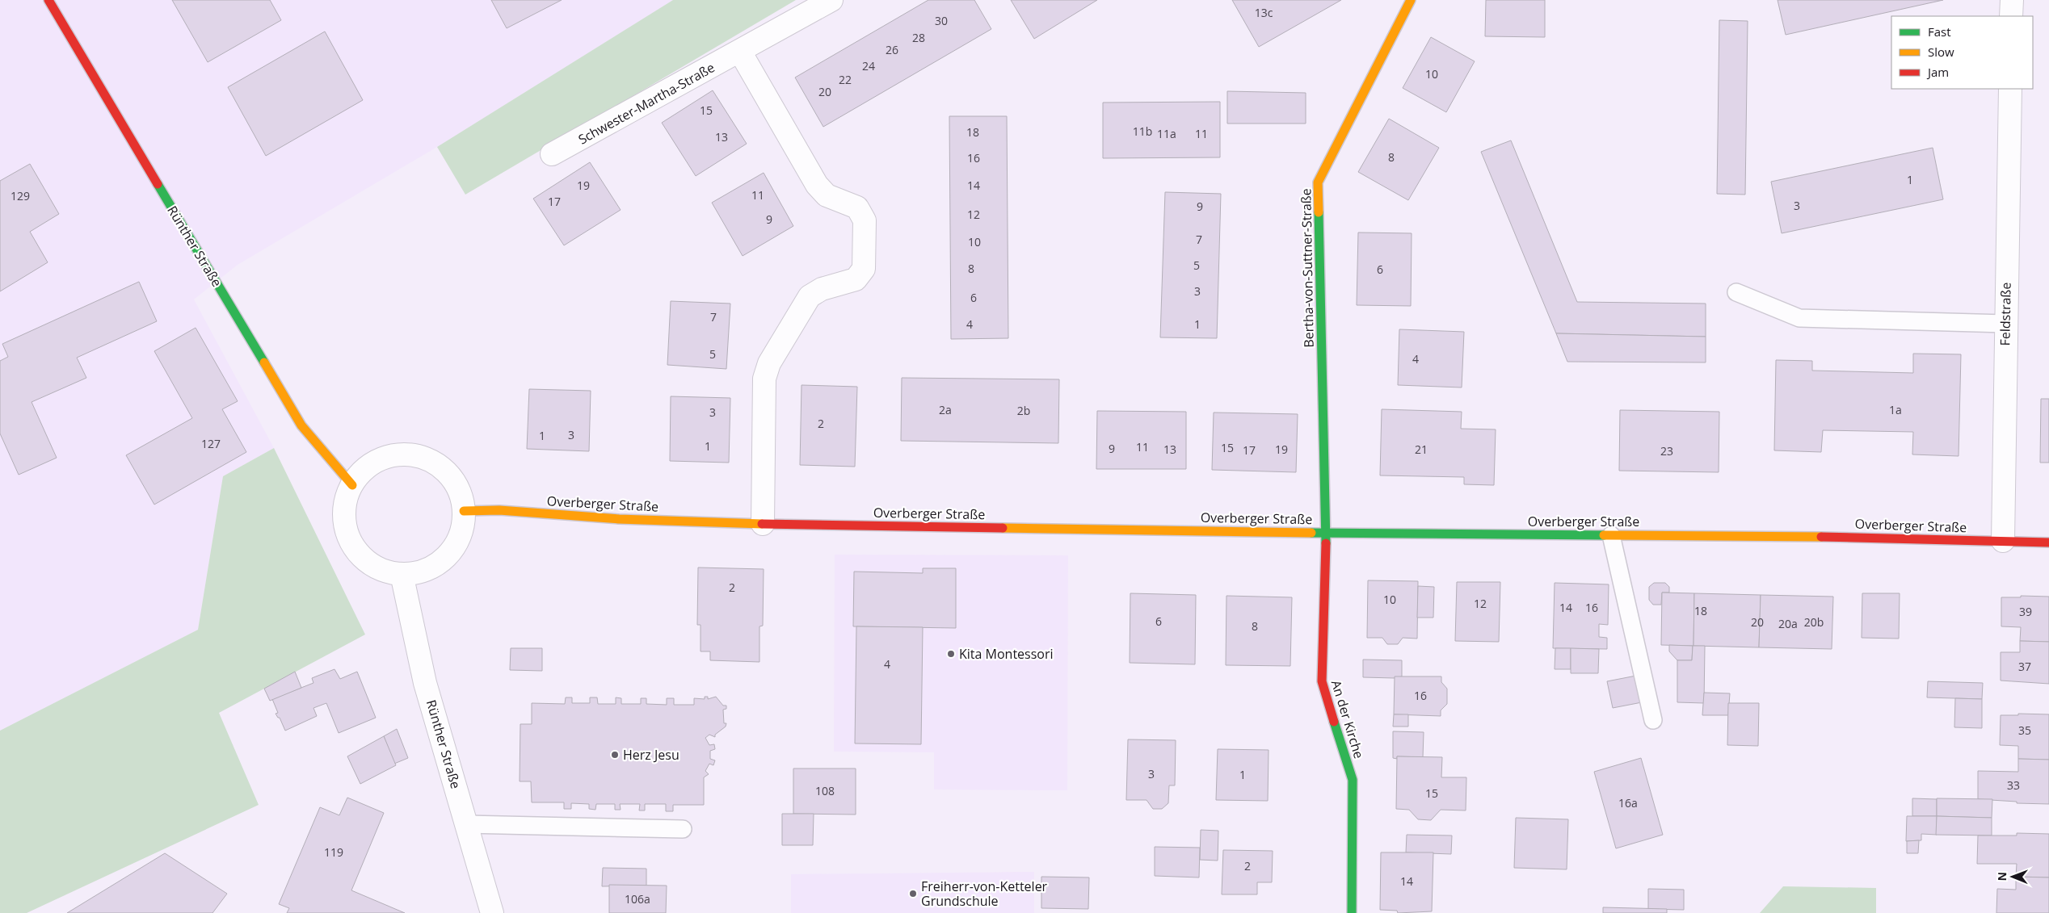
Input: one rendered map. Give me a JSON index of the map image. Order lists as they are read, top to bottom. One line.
{"streets":{"street":["Schwester-Martha-Straße","Rünther Straße","Bertha-von-Suttner-Straße","Feldstraße","Overberger Straße","An der Kirche"]},"crossings":[["Rünther Straße","Overberger Straße"],["Bertha-von-Suttner-Straße","Overberger Straße"],["Bertha-von-Suttner-Straße","An der Kirche"],["Feldstraße","Overberger Straße"],["Overberger Straße","An der Kirche"]],"places":["Kita Montessori","Herz Jesu","Freiherr-von-Ketteler Grundschule"],"house_numbers":["13c","30","28","26","24","10","22","20","15","11b","18","11a","11","13","8","16","1","19","14","11","129","17","3","9","12","9","7","10","5","8","6","3","6","7","4","1","5","4","2a","1a","2b","3","2","3","1","127","1","11","15","9","13","19","21","17","23","2","10","12","14","16","18","39","6","20","20b","20a","8","4","37","16","35","3","1","33","108","15","16a","119","2","14","106a"],"legend":["Fast","Slow","Jam"],"north":"left"}
